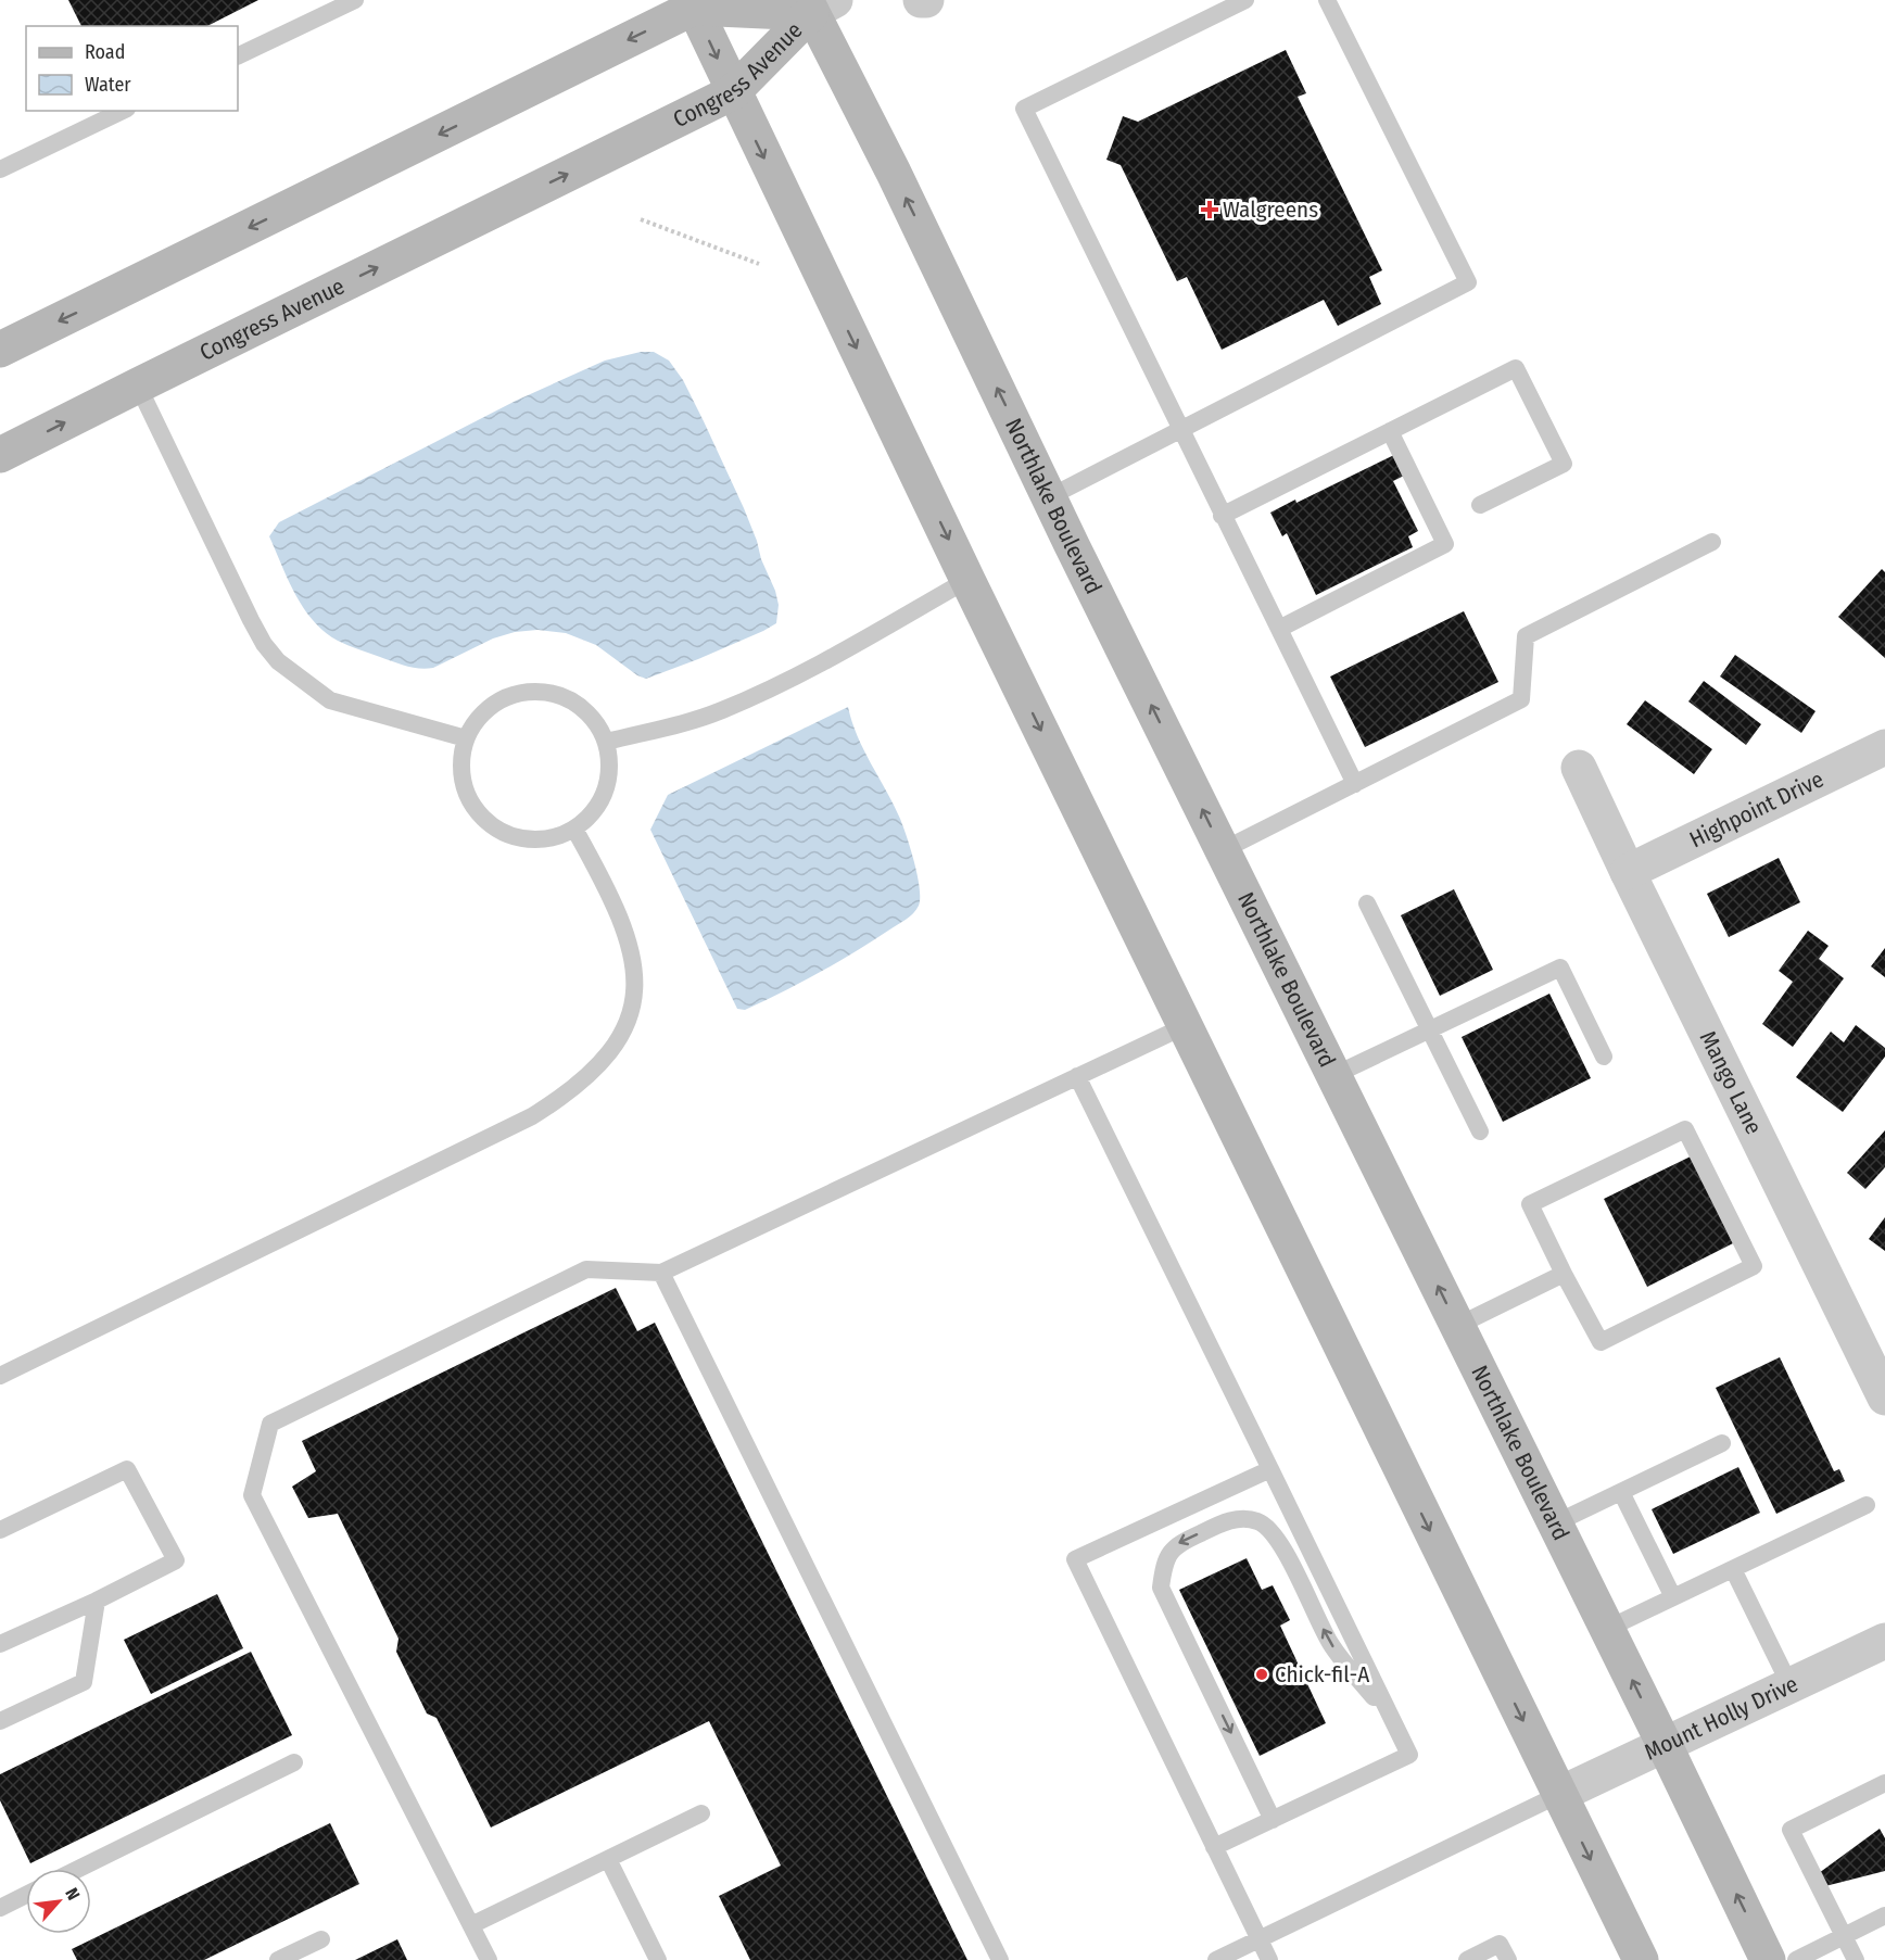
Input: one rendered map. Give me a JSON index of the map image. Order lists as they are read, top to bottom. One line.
{"streets":{"main road":["Congress Avenue","Northlake Boulevard"],"street":["Highpoint Drive","Mango Lane","Mount Holly Drive"]},"crossings":[["Congress Avenue","Northlake Boulevard"],["Northlake Boulevard","Mount Holly Drive"],["Highpoint Drive","Mango Lane"]],"places":{"health":["Walgreens"],"other":["Chick-fil-A"]},"legend":["Road","Water"],"north":"top right"}
